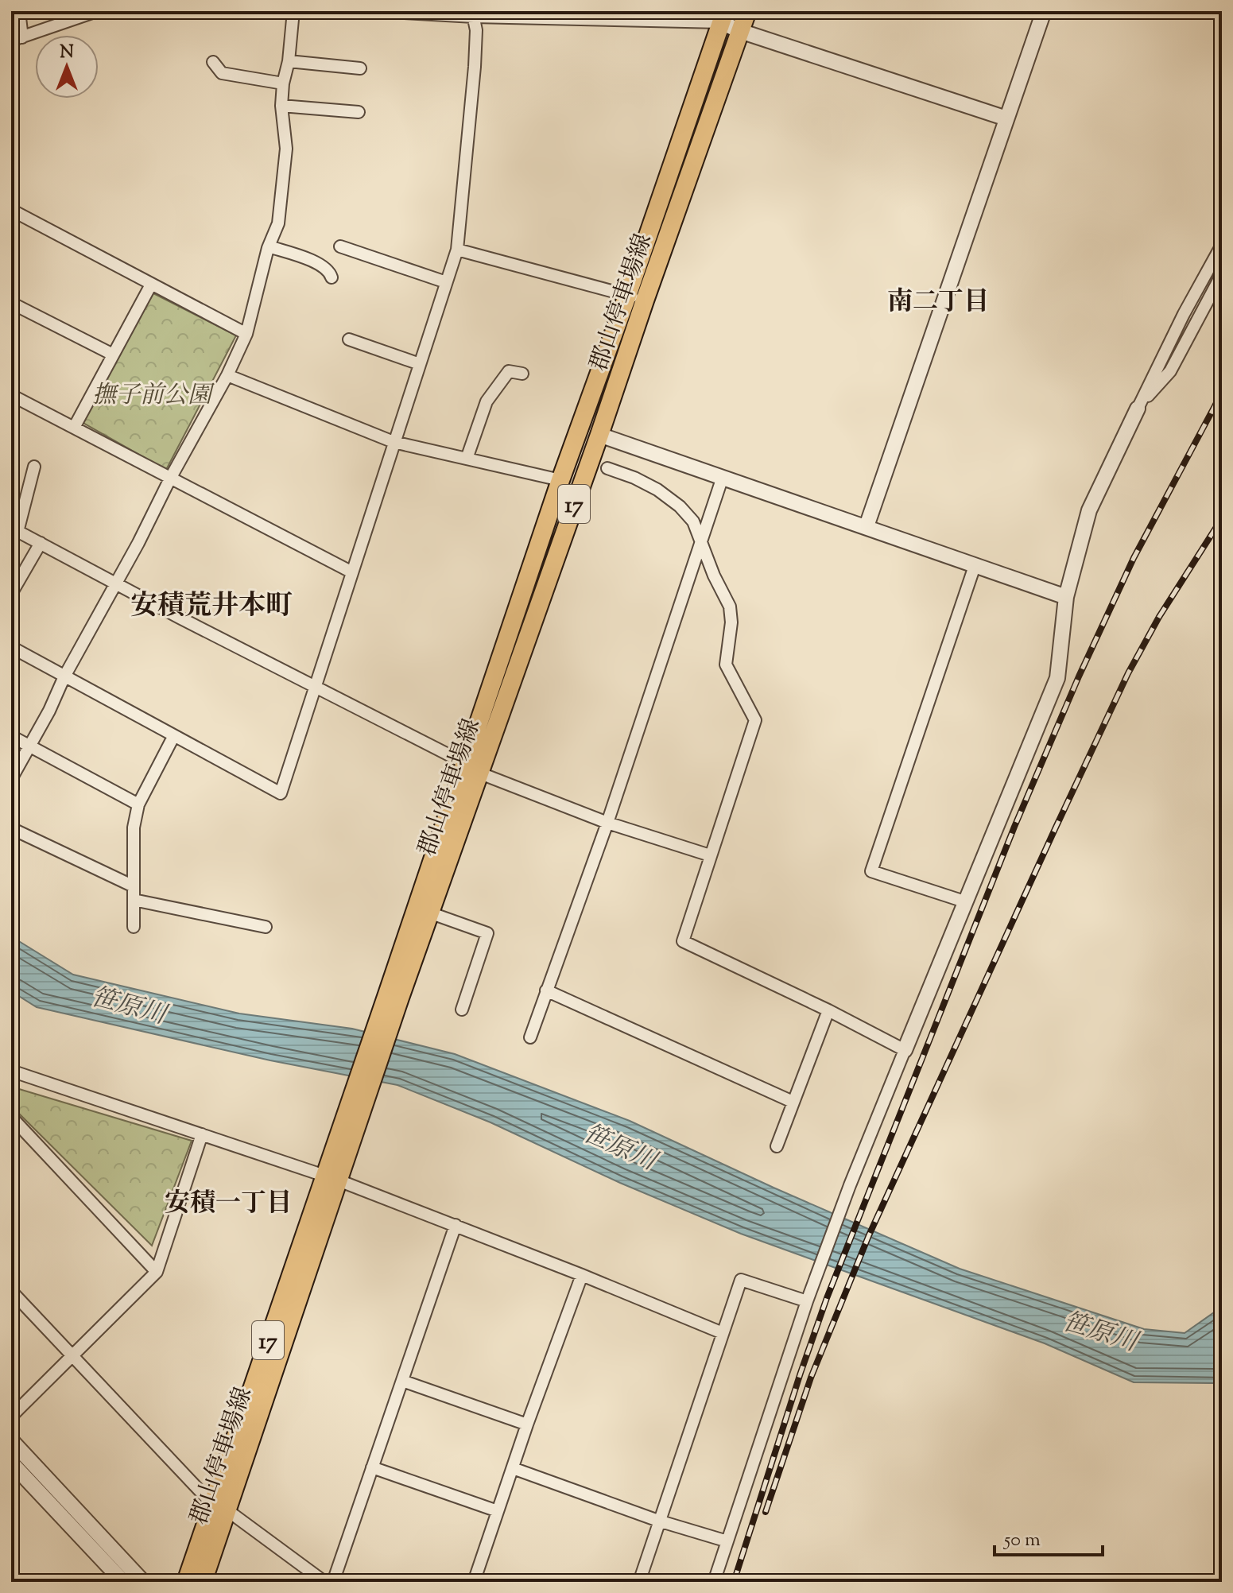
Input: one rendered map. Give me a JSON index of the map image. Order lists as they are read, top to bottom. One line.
{"streets":{"main road":["郡山停車場線","17"]},"districts":["南二丁目","安積荒井本町","安積一丁目"],"water":["笹原川"],"parks":["撫子前公園"],"scale_bar":"50 m","north":"top"}
